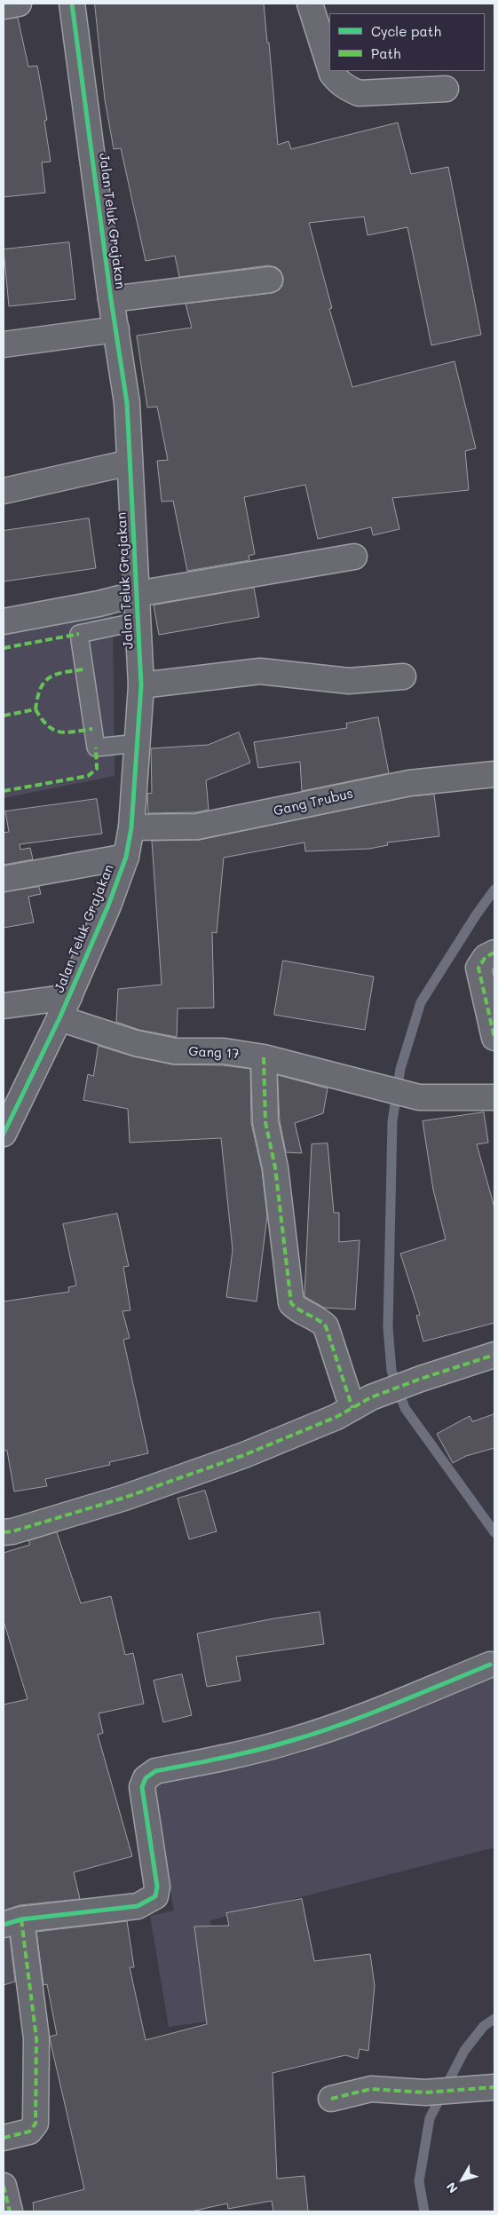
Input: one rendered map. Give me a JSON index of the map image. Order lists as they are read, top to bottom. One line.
{"streets":{"street":["Jalan Teluk Grajakan","Gang Trubus","Gang 17"]},"crossings":[["Jalan Teluk Grajakan","Gang Trubus"],["Jalan Teluk Grajakan","Gang 17"]],"legend":["Cycle path","Path"],"north":"bottom left"}
